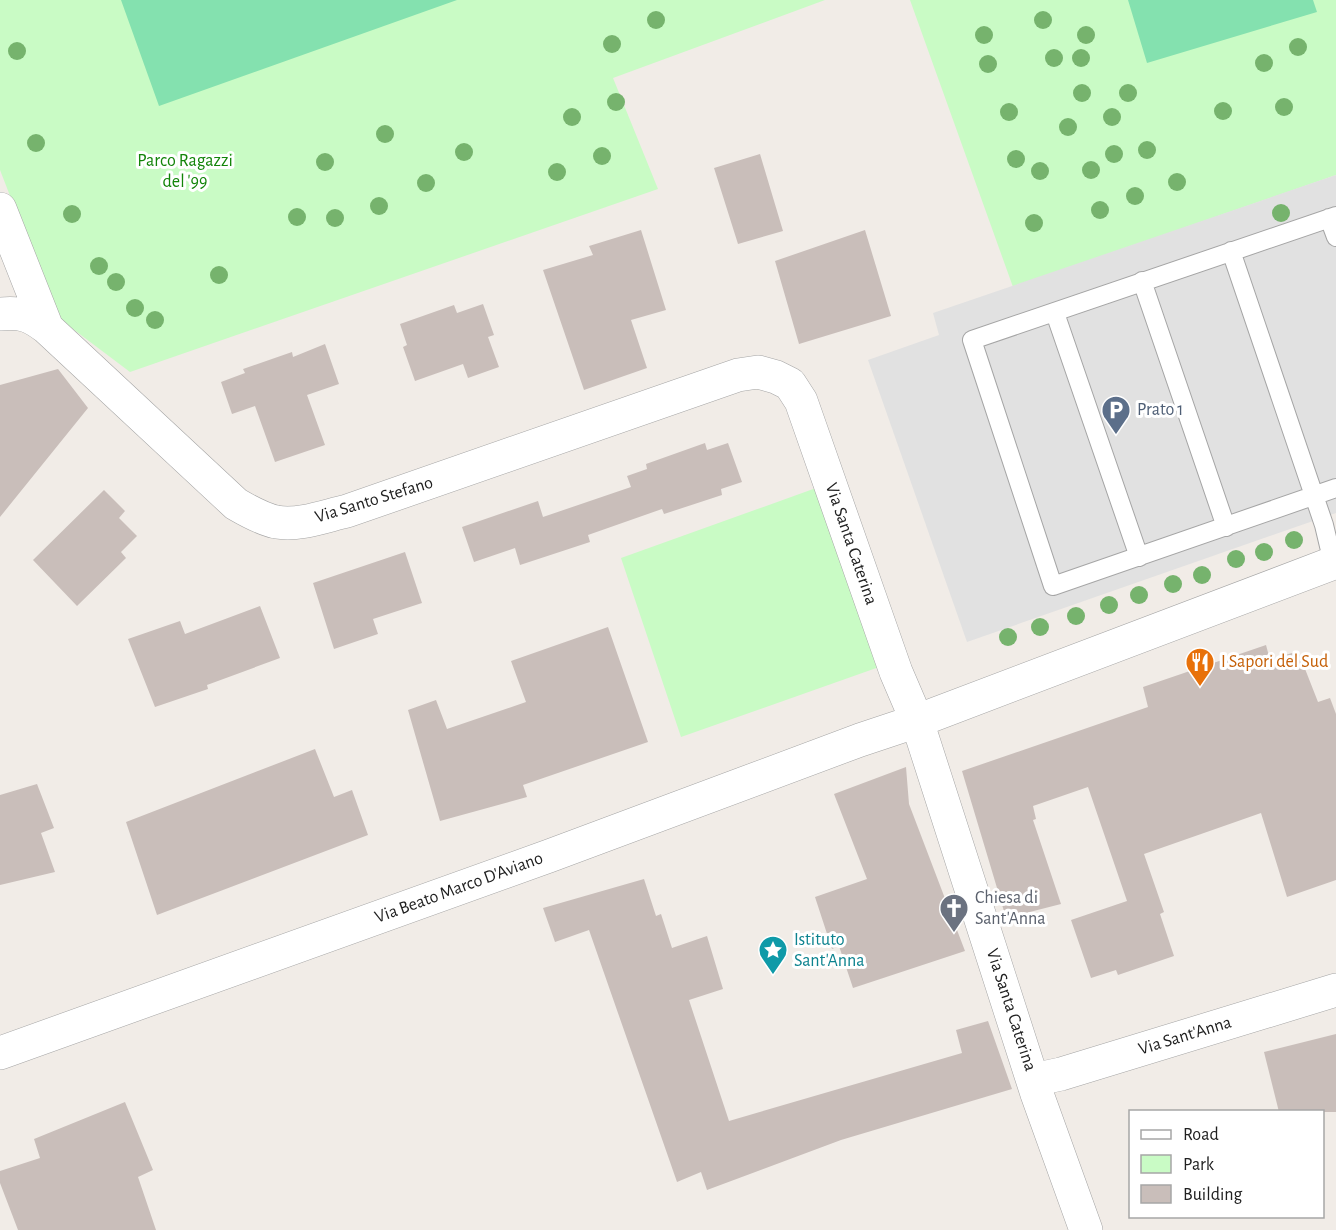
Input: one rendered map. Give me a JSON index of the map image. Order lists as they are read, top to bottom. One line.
{"streets":{"street":["Via Santo Stefano","Via Santa Caterina","Via Beato Marco D'Aviano","Via Sant'Anna"]},"crossings":[["Via Santo Stefano","Via Santa Caterina"],["Via Santa Caterina","Via Beato Marco D'Aviano"],["Via Santa Caterina","Via Sant'Anna"]],"parks":["Parco Ragazzi del '99"],"places":{"parking":["Prato 1"],"restaurant":["I Sapori del Sud"],"church":["Chiesa di Sant'Anna"],"place":["Istituto Sant'Anna"]},"legend":["Road","Park","Building"]}
